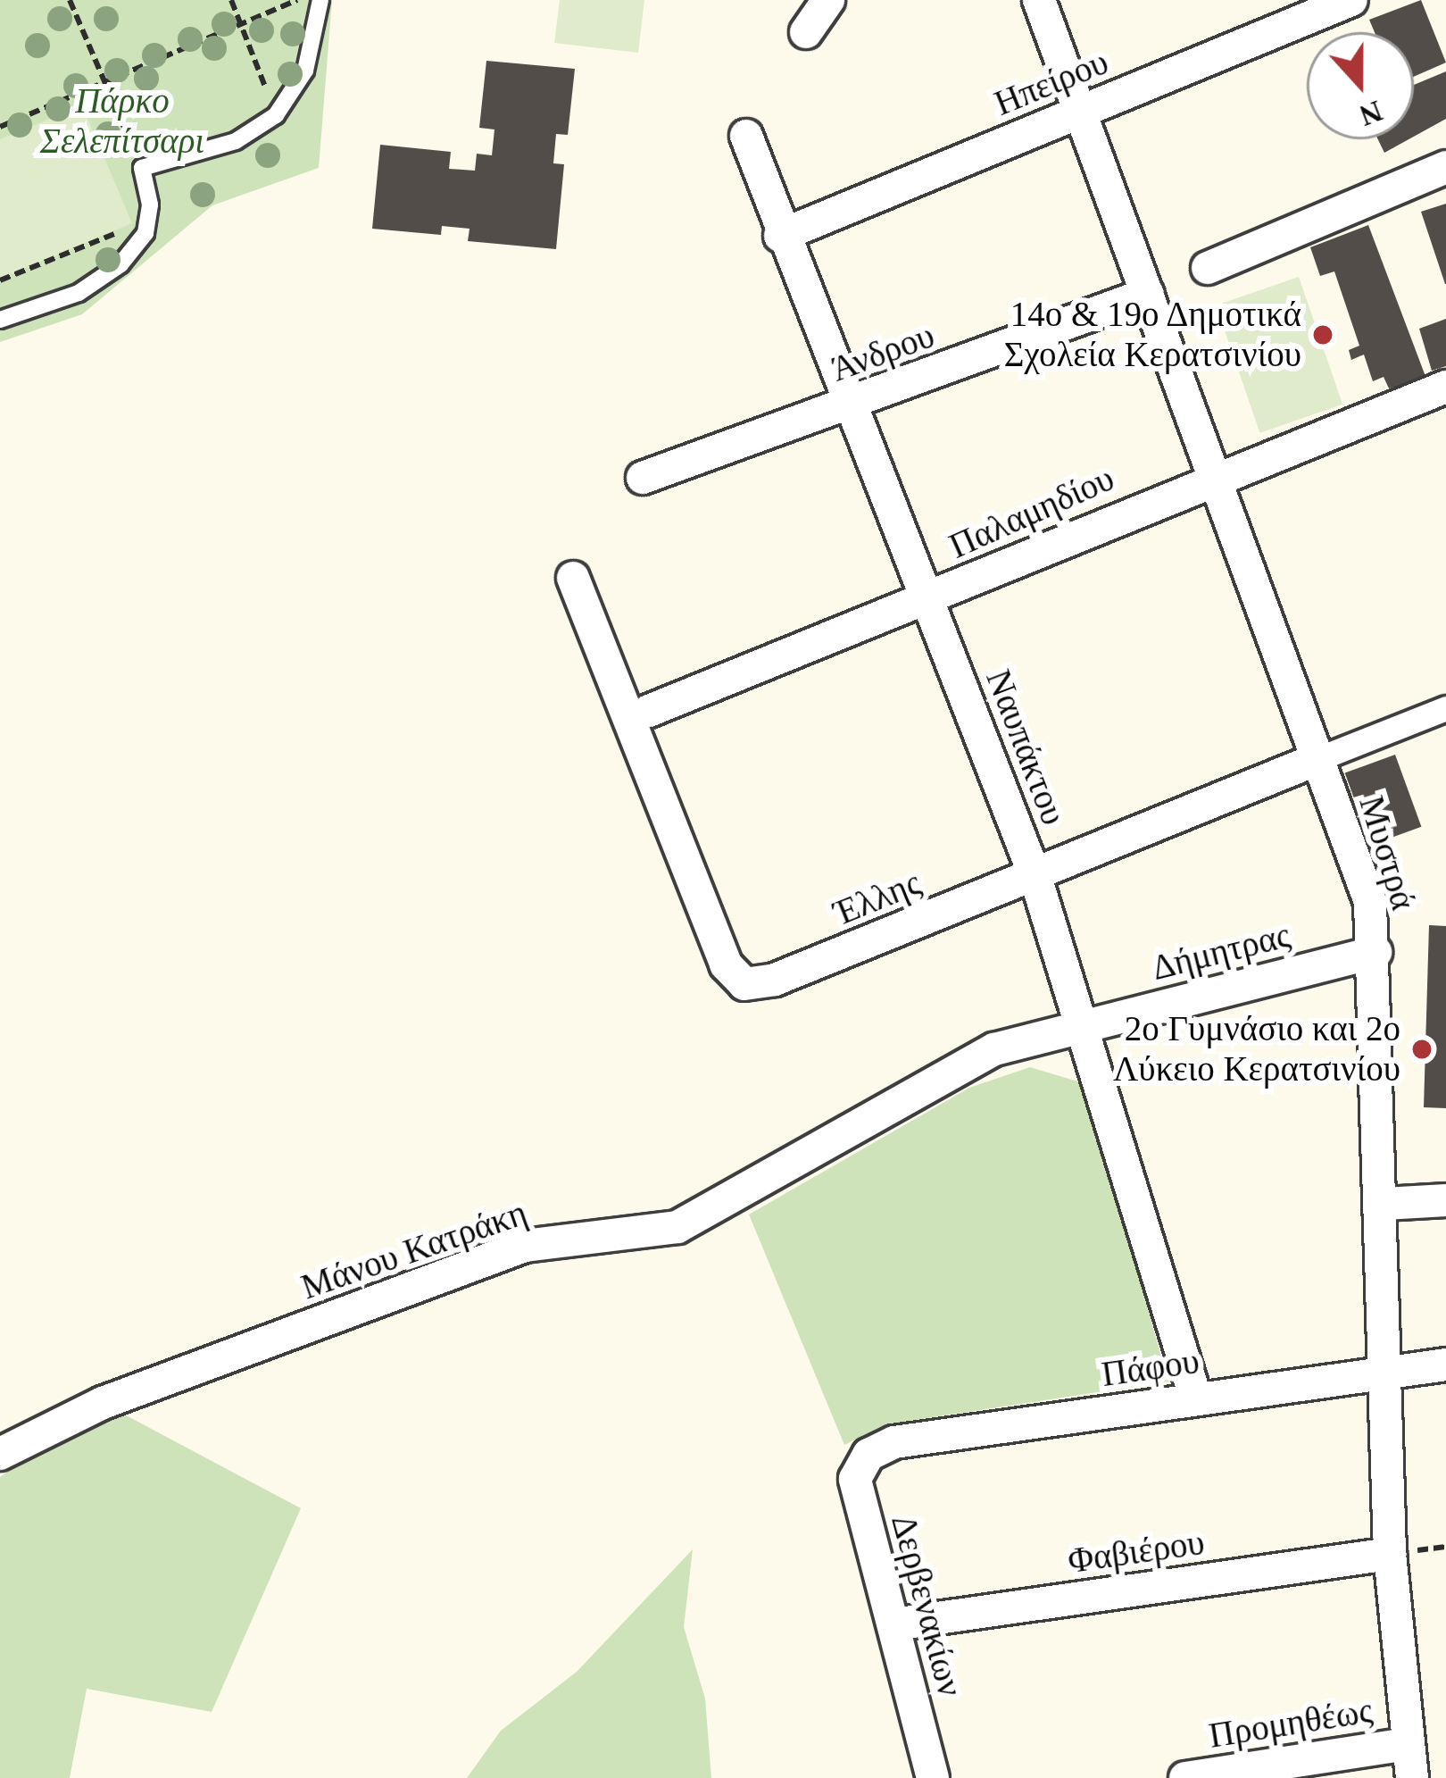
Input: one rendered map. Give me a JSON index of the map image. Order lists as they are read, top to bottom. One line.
{"streets":{"street":["Ηπείρου","Άνδρου","Παλαμηδίου","Ναυπάκτου","Μυστρά","Έλλης","Δήμητρας","Μάνου Κατράκη","Πάφου","Φαβιέρου","Δερβενακίων","Προμηθέως"]},"crossings":[["Ηπείρου","Ναυπάκτου"],["Ηπείρου","Μυστρά"],["Άνδρου","Ναυπάκτου"],["Άνδρου","Μυστρά"],["Παλαμηδίου","Ναυπάκτου"],["Παλαμηδίου","Μυστρά"],["Ναυπάκτου","Έλλης"],["Ναυπάκτου","Δήμητρας"],["Ναυπάκτου","Μάνου Κατράκη"],["Ναυπάκτου","Πάφου"],["Μυστρά","Έλλης"],["Μυστρά","Δήμητρας"],["Μυστρά","Πάφου"],["Μυστρά","Φαβιέρου"],["Μυστρά","Προμηθέως"],["Δήμητρας","Μάνου Κατράκη"],["Πάφου","Δερβενακίων"],["Φαβιέρου","Δερβενακίων"]],"parks":["Πάρκο Σελεπίτσαρι"],"places":["14ο & 19ο Δημοτικά Σχολεία Κερατσινίου","2ο Γυμνάσιο και 2ο Λύκειο Κερατσινίου"],"north":"bottom"}
